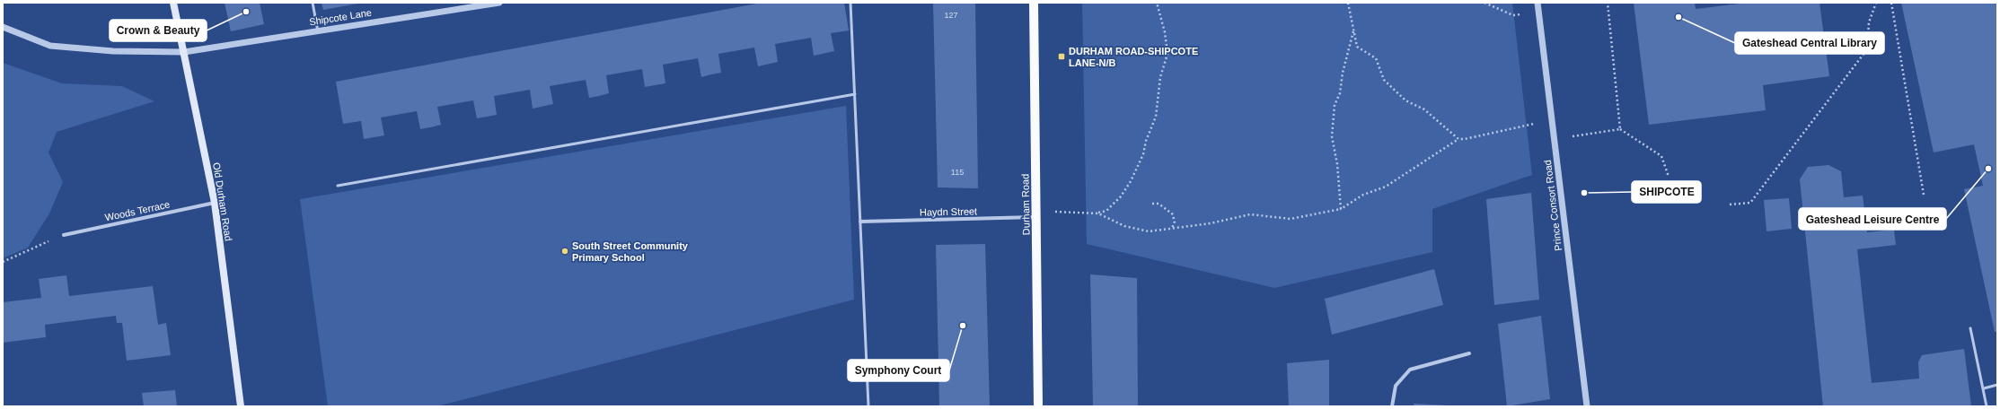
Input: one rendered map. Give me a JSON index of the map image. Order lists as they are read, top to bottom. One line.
{"streets":{"main road":["Old Durham Road","Durham Road"],"street":["Shipcote Lane","Prince Consort Road","Woods Terrace","Haydn Street"]},"crossings":[["Shipcote Lane","Old Durham Road"],["Old Durham Road","Woods Terrace"],["Durham Road","Haydn Street"]],"places":{"other":["Crown & Beauty","Gateshead Central Library","Gateshead Leisure Centre","SHIPCOTE","South Street Community Primary School","Symphony Court"],"transit":["DURHAM ROAD-SHIPCOTE LANE-N/B"]},"house_numbers":["127","115"]}
